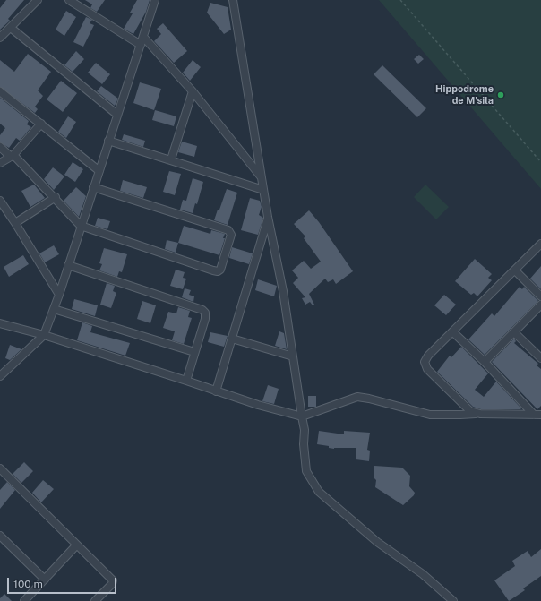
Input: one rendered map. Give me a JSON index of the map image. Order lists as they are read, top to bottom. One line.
{"places":["Hippodrome de M'sila"],"scale_bar":"100 m"}
